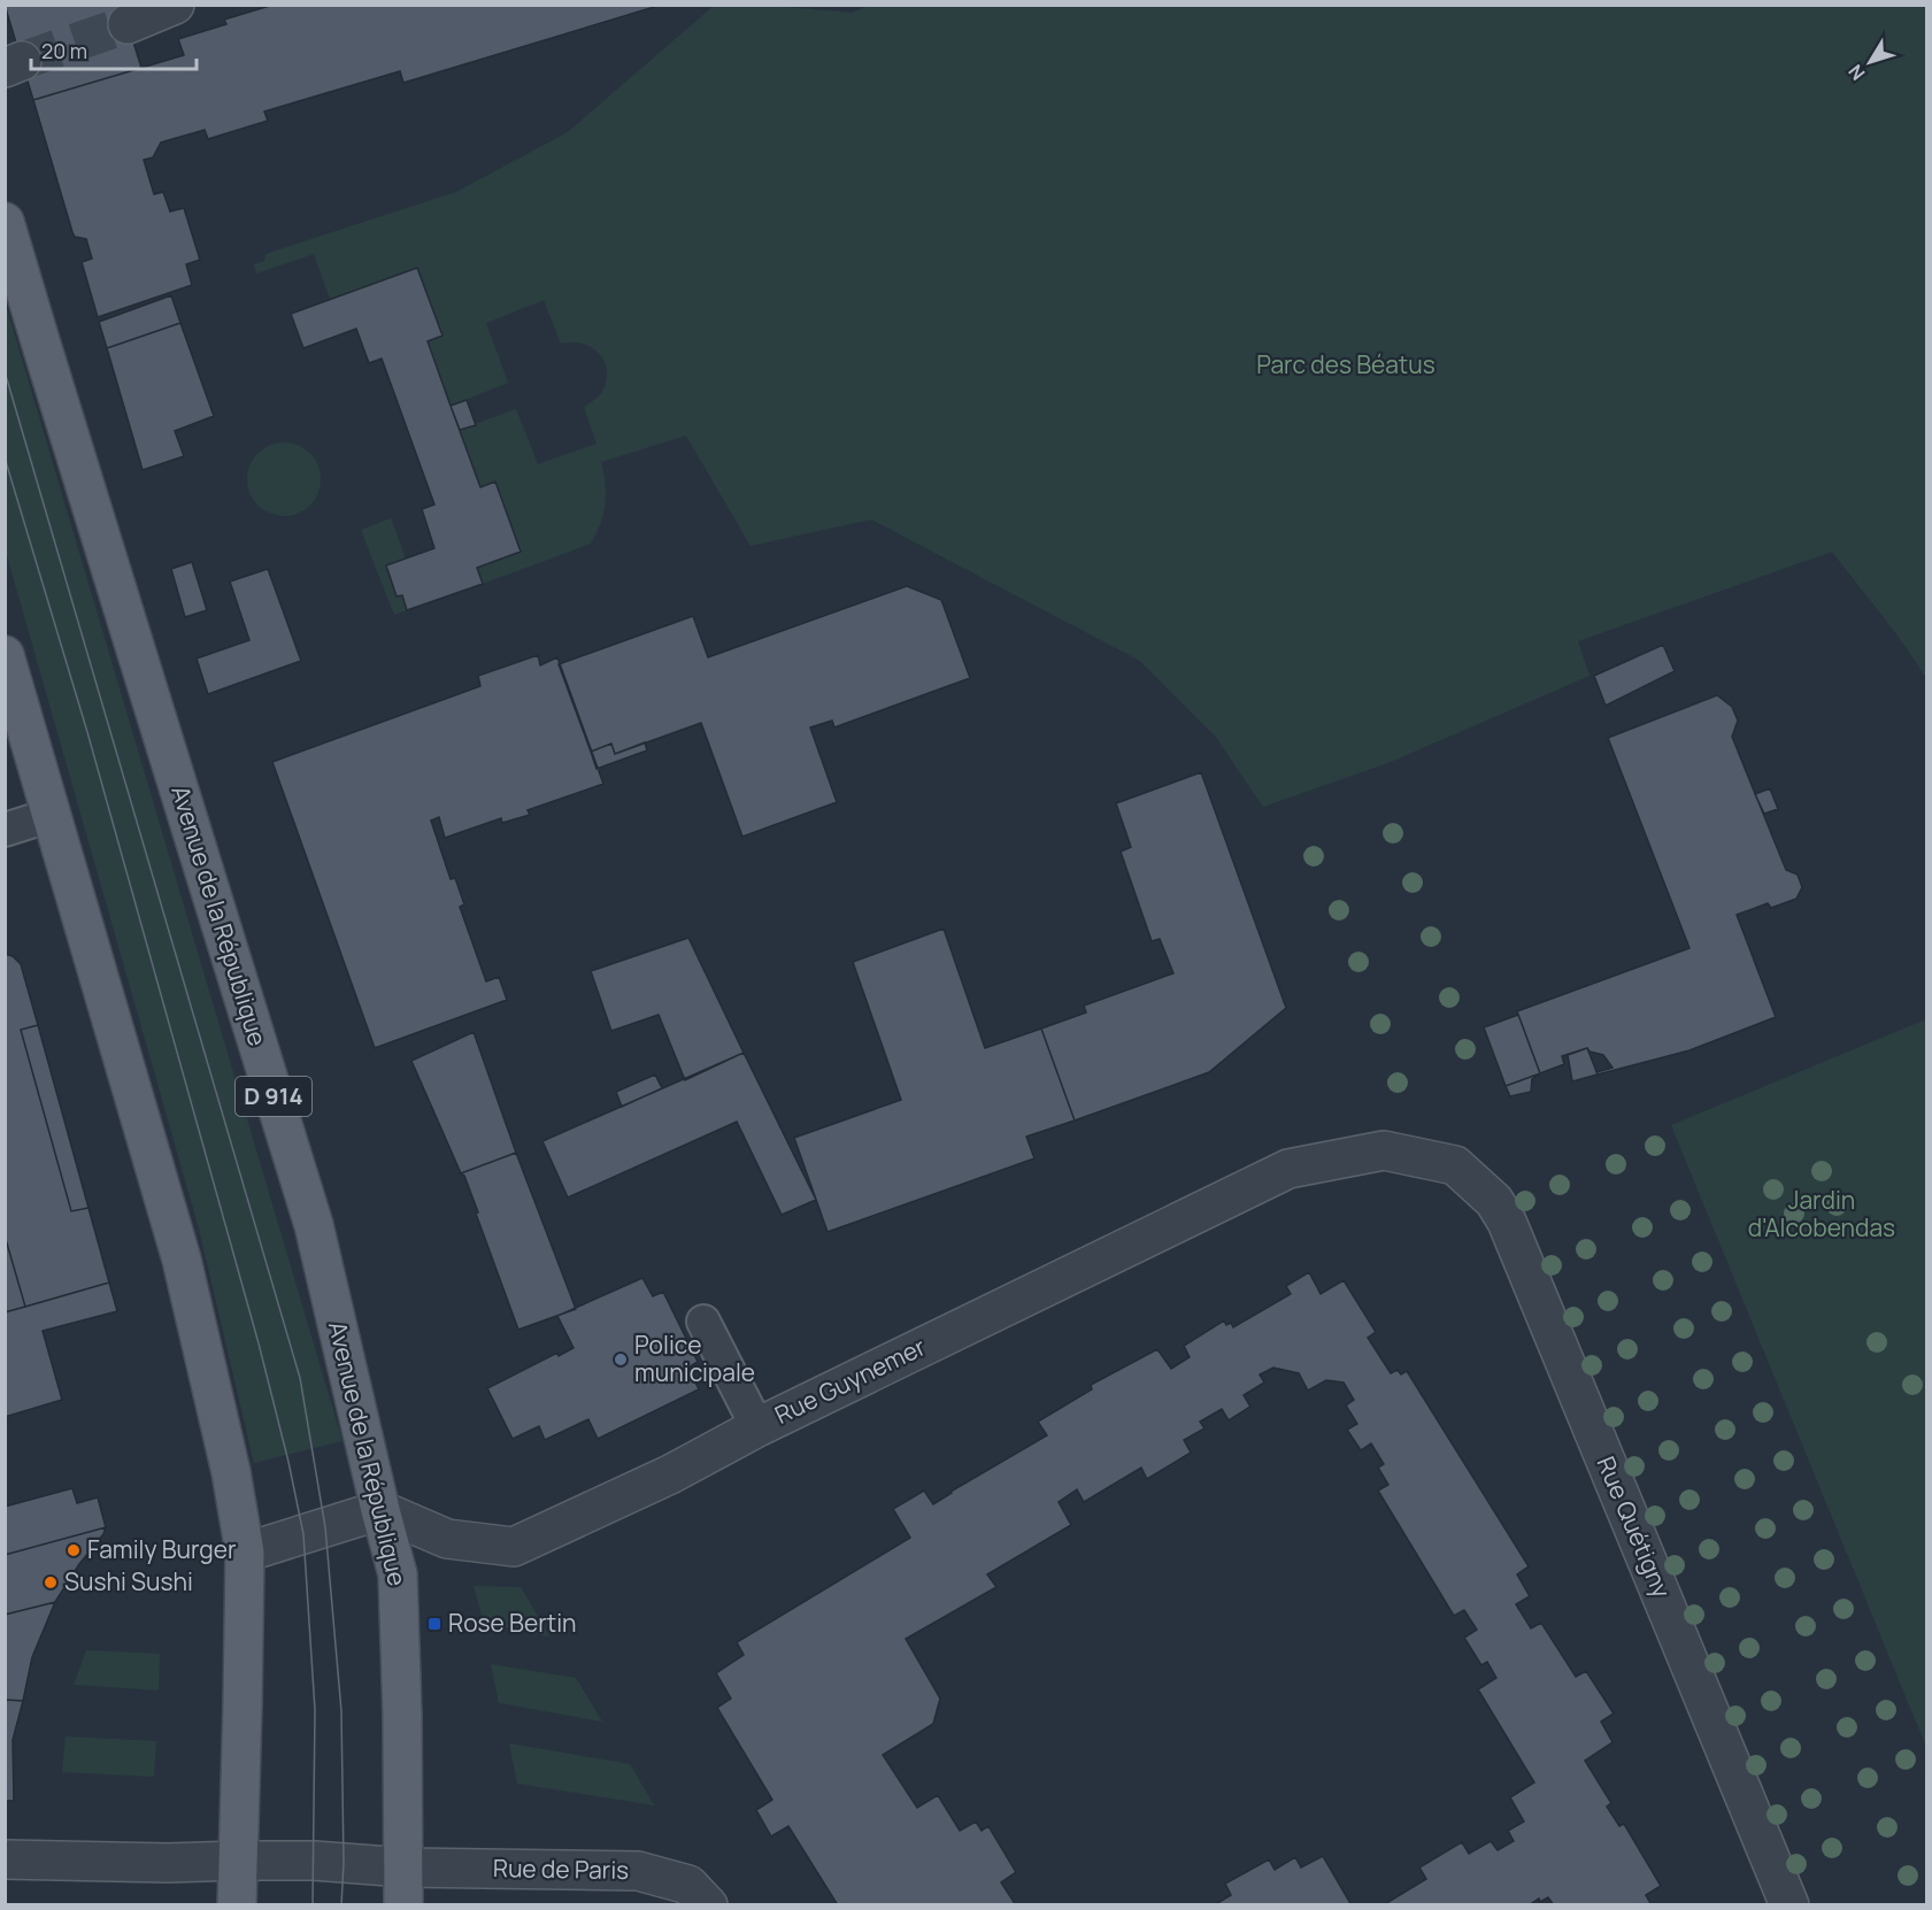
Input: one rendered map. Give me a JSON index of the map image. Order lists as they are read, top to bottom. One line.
{"streets":{"main road":["Avenue de la République","D 914"],"street":["Rue Guynemer","Rue Quétigny","Rue de Paris"]},"crossings":[["Avenue de la République","D 914"],["Avenue de la République","Rue Guynemer"],["Avenue de la République","Rue de Paris"],["D 914","Rue de Paris"],["Rue Guynemer","Rue Quétigny"]],"parks":["Parc des Béatus","Jardin d'Alcobendas"],"places":{"other":["Police municipale","Family Burger","Sushi Sushi"],"transit":["Rose Bertin"]},"scale_bar":"20 m","north":"bottom left"}
